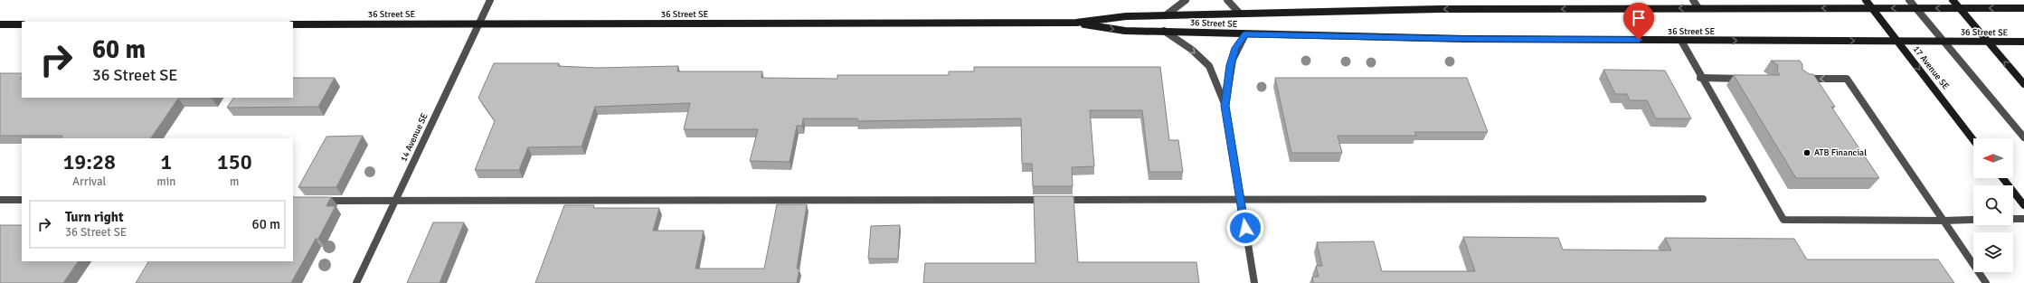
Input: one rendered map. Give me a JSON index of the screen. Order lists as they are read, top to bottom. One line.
{"streets":{"main road":["36 Street SE","17 Avenue SE"],"street":["14 Avenue SE"]},"crossings":[["36 Street SE","17 Avenue SE"],["36 Street SE","14 Avenue SE"]],"one_way":["17 Avenue SE"],"places":["ATB Financial"],"north":"left","page":{"turn":["60 m","36 Street SE"],"eta":["19:28","Arrival","1","min","150","m"],"list":[{"name":"Turn right","note":"36 Street SE","value":"60 m"}]}}
